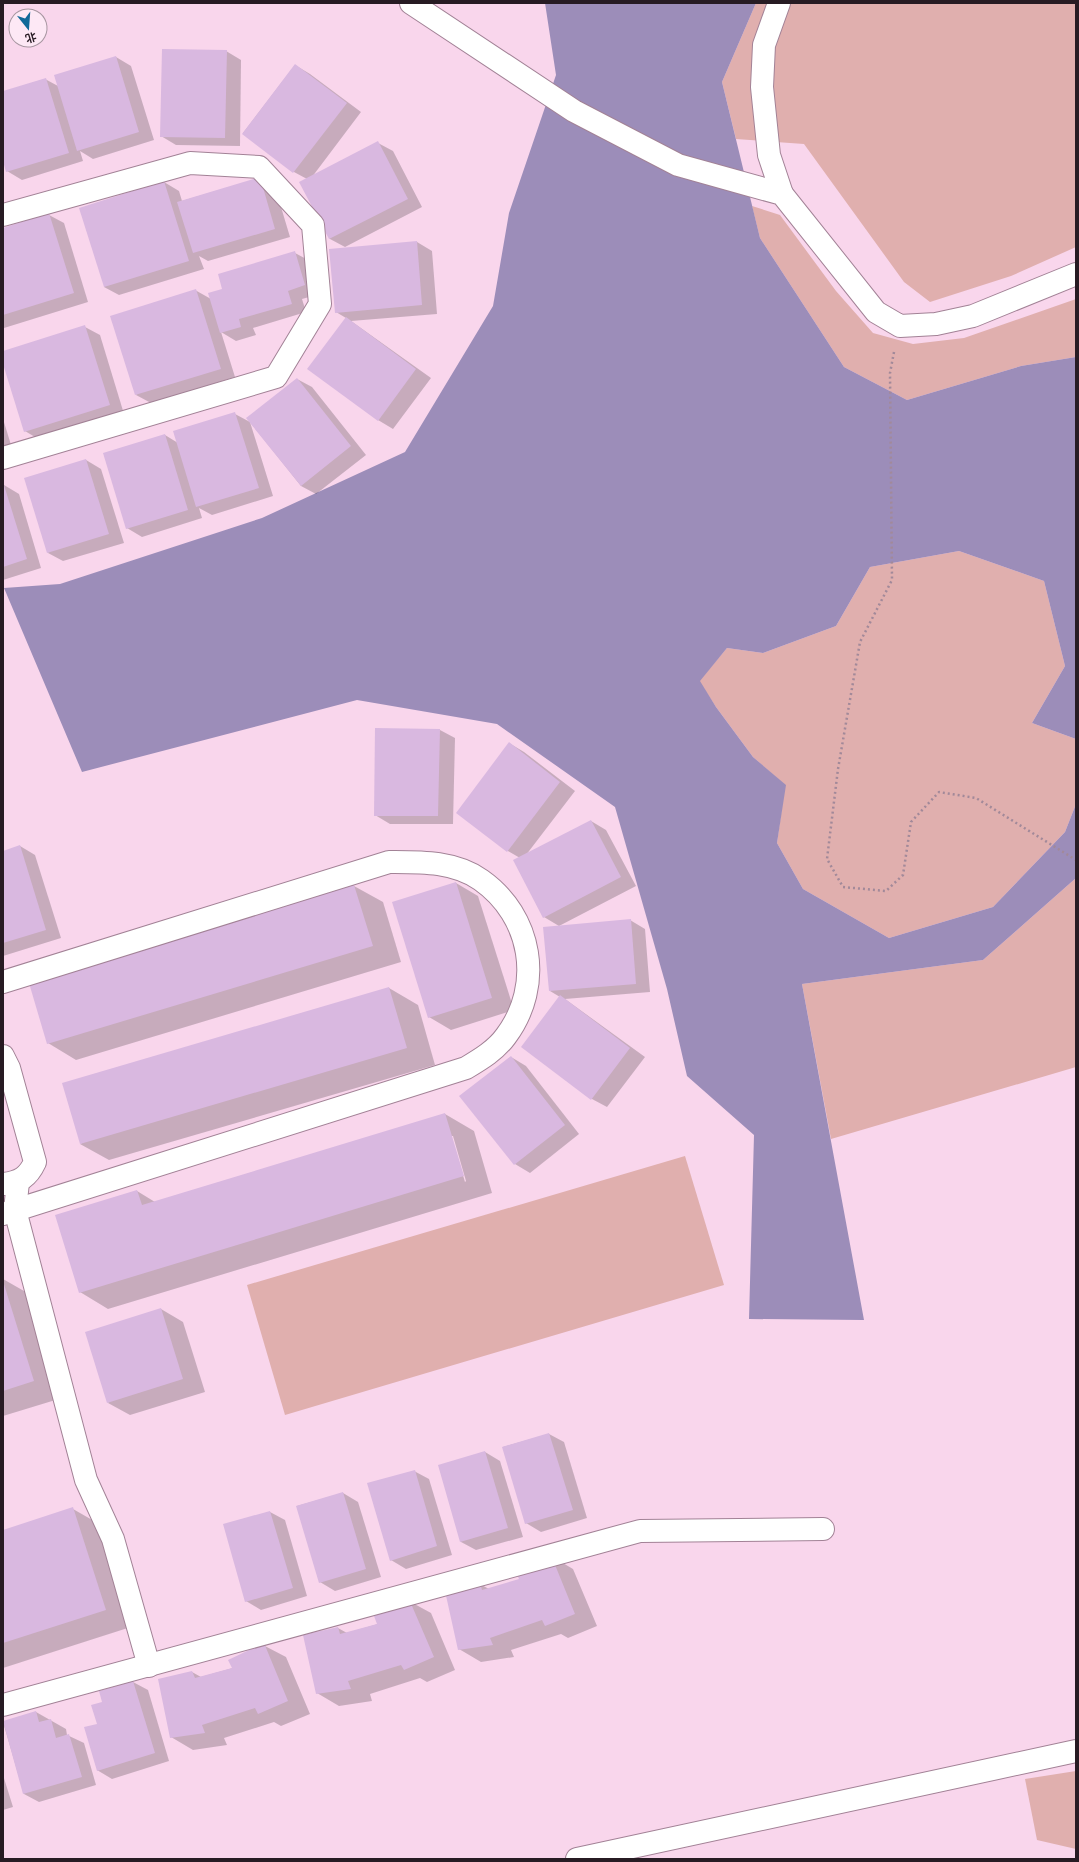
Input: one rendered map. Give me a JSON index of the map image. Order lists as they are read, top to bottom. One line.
{"north":"bottom"}
